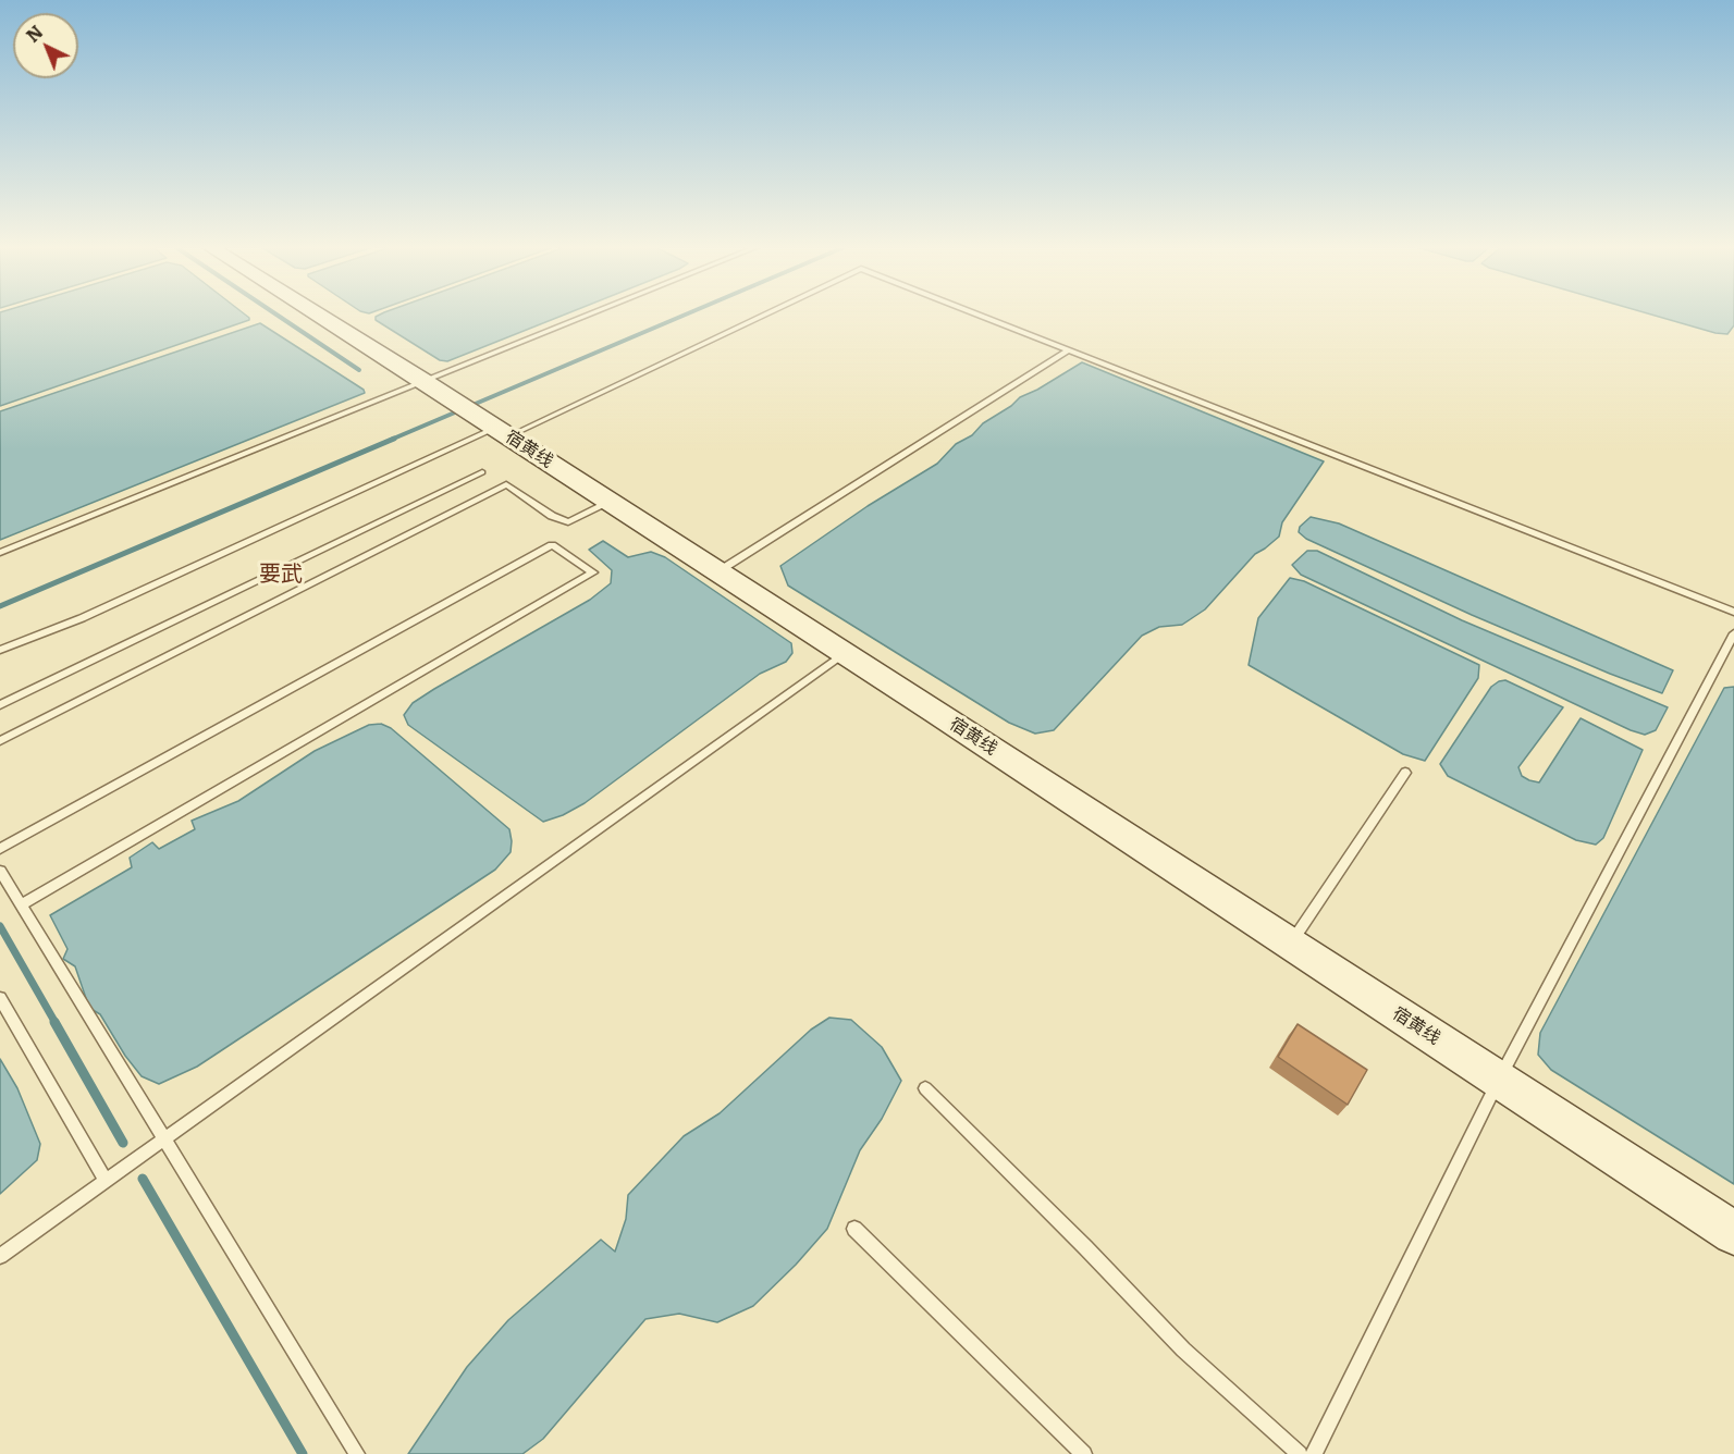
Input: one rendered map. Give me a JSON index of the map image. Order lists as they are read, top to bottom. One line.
{"streets":{"main road":["宿黄线"]},"districts":["要武"],"north":"top left"}
